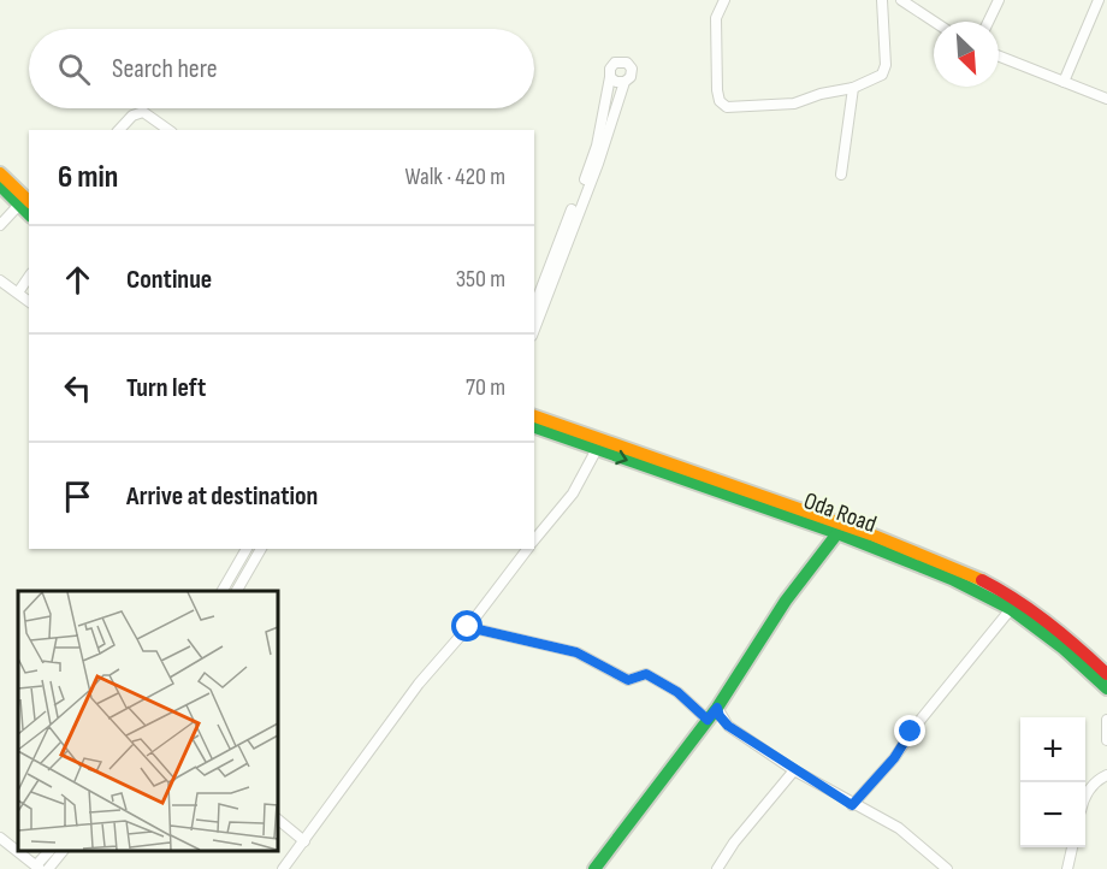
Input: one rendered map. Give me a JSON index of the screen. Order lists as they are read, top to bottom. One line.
{"streets":{"street":["Oda Road"]},"north":"bottom right","page":{"search":"Search here","heading":["6 min","Walk · 420 m"],"list":[["Continue","350 m"],["Turn left","70 m"],"Arrive at destination"],"map_buttons":["+","−"]}}
